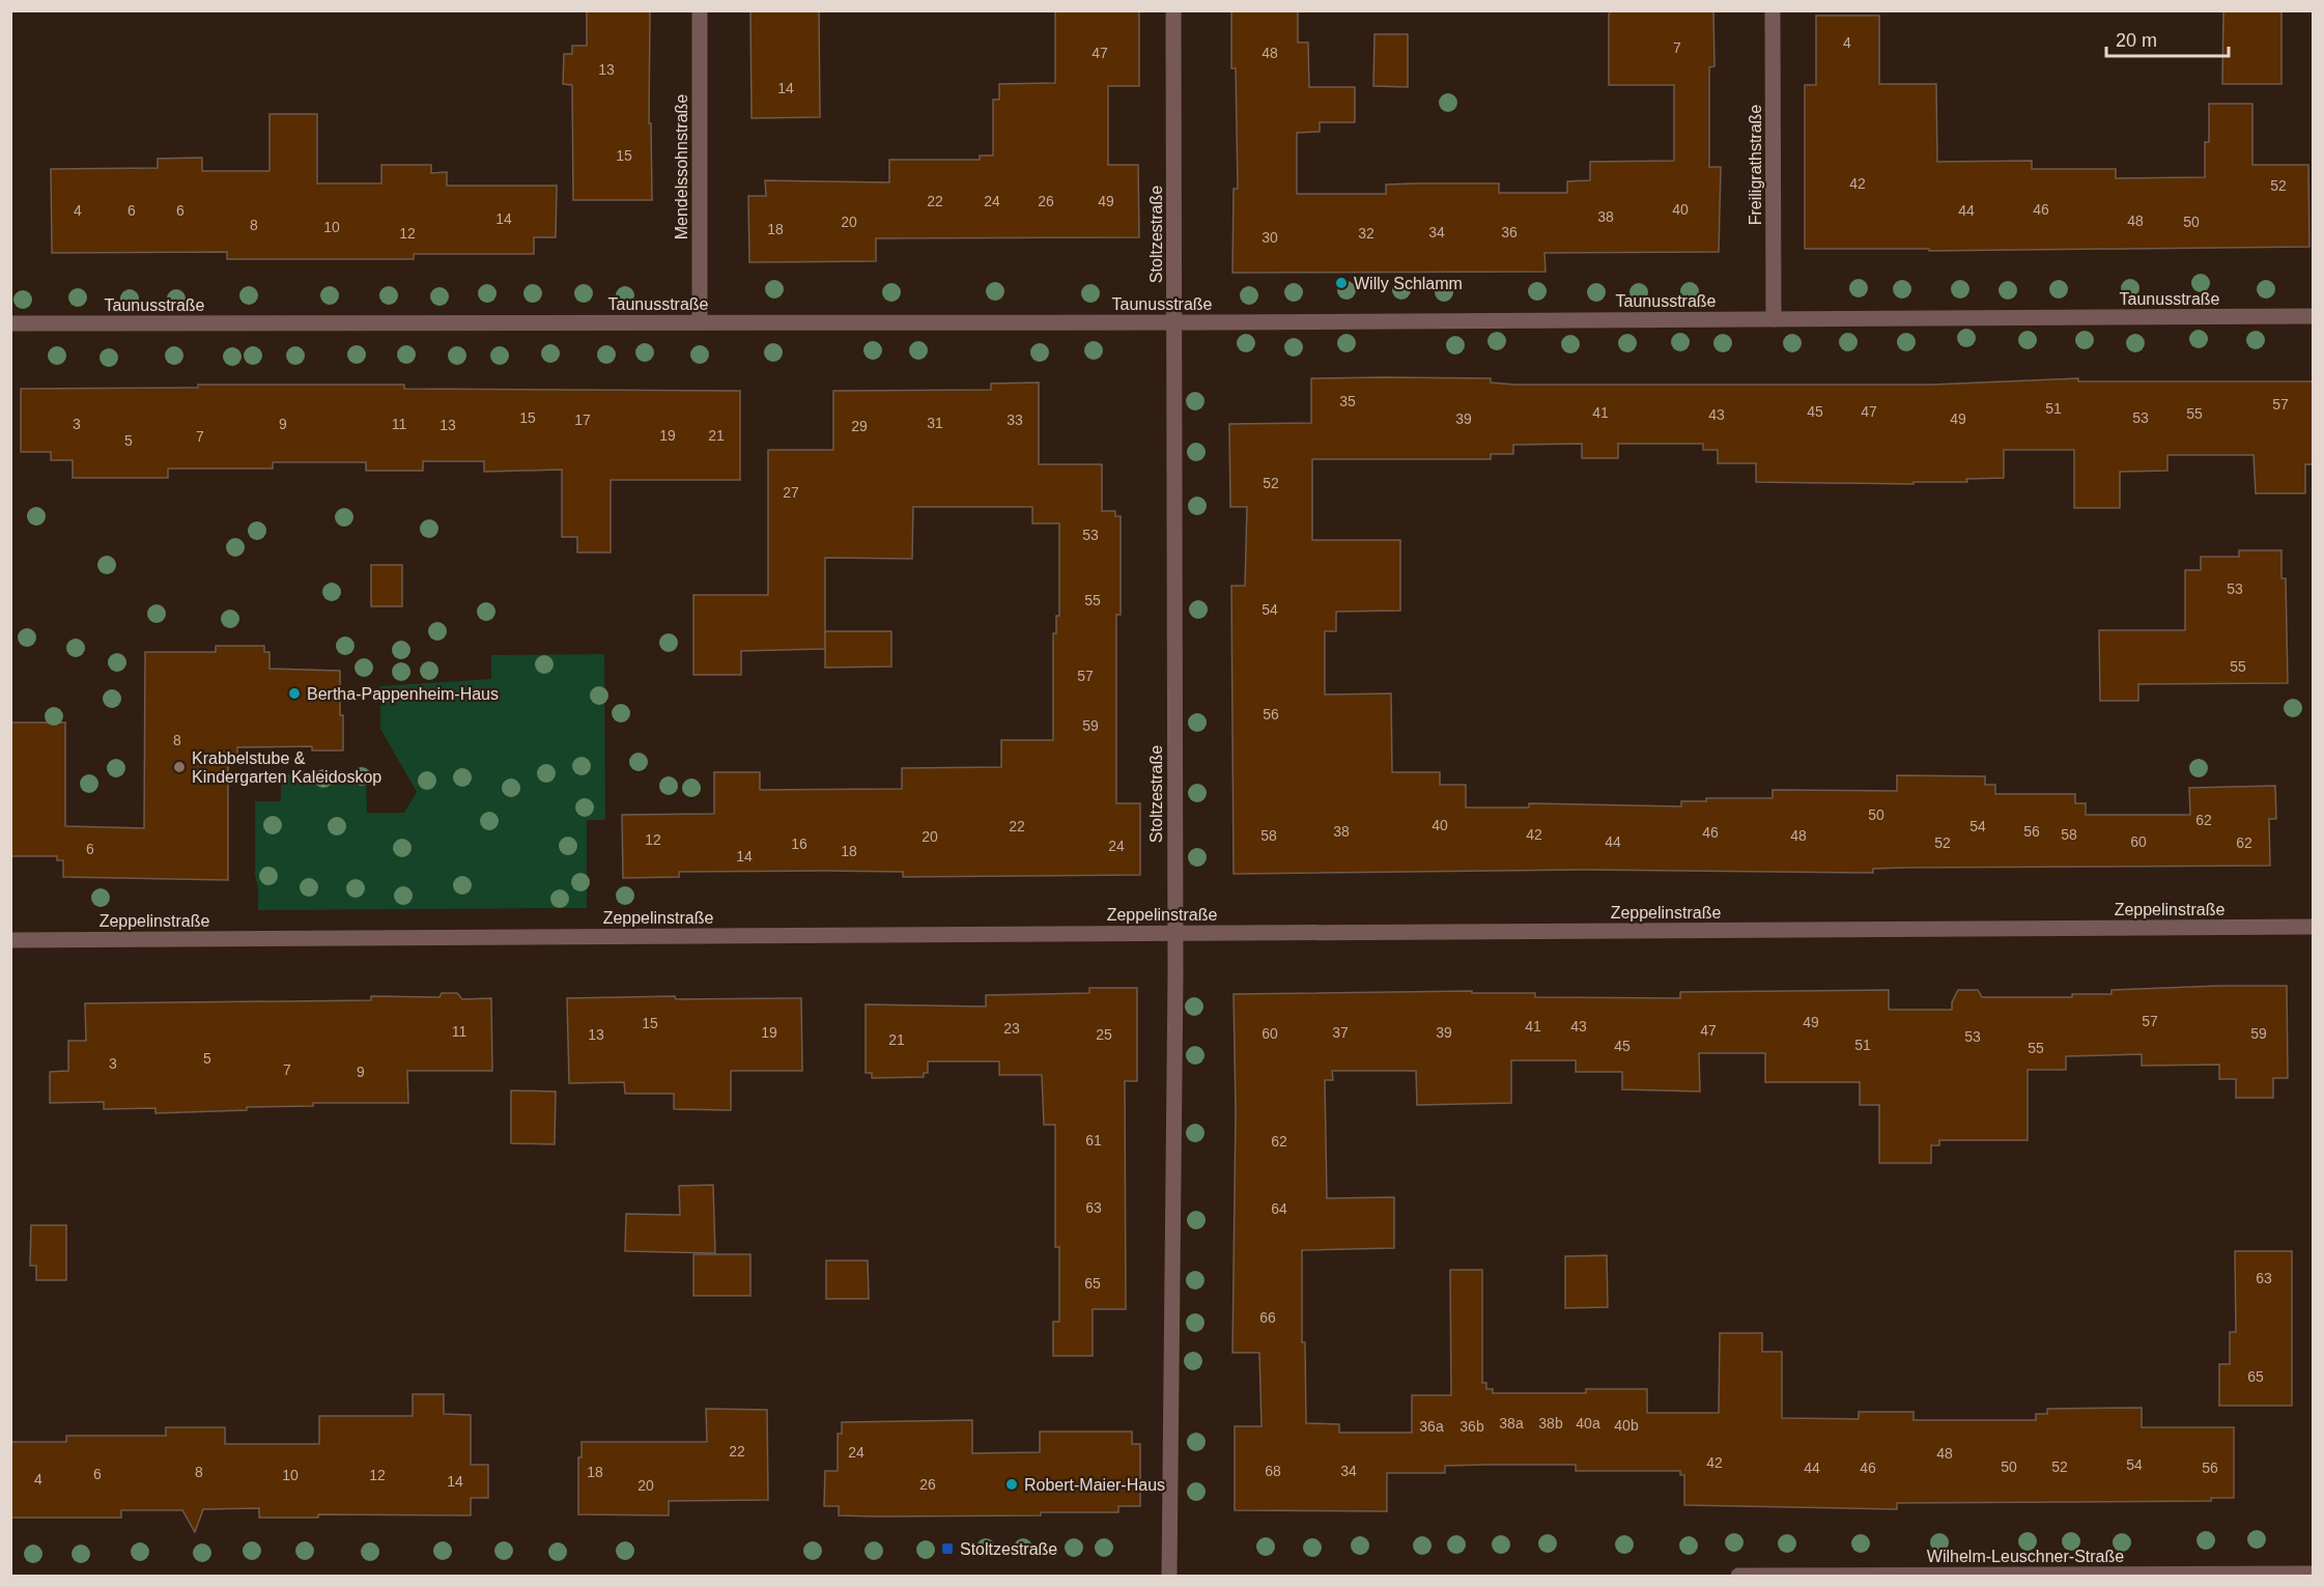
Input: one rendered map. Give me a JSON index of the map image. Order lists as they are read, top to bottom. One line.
{"streets":{"street":["Freiligrathstraße","Mendelssohnstraße","Stoltzestraße","Taunusstraße","Zeppelinstraße","Wilhelm-Leuschner-Straße"]},"crossings":[["Freiligrathstraße","Taunusstraße"],["Mendelssohnstraße","Taunusstraße"],["Stoltzestraße","Taunusstraße"],["Stoltzestraße","Zeppelinstraße"]],"places":{"other":["Willy Schlamm","Bertha-Pappenheim-Haus","Krabbelstube & Kindergarten Kaleidoskop","Robert-Maier-Haus"],"transit":["Stoltzestraße"]},"house_numbers":["4","7","47","48","13","14","15","42","52","22","24","26","49","40","46","4","6","6","44","38","14","48","20","50","8","10","18","34","36","12","32","30","35","57","51","45","47","41","55","43","15","53","39","49","17","33","31","3","9","11","13","29","19","21","7","5","52","27","53","53","55","54","55","57","56","59","8","50","62","40","22","54","38","56","46","42","58","58","48","20","12","44","60","52","62","16","24","6","18","14","57","49","15","41","43","23","47","11","19","37","39","60","59","13","25","53","21","51","45","55","5","3","7","9","61","62","63","64","63","65","66","65","38a","38b","40a","40b","36a","36b","22","24","48","42","54","50","52","44","46","56","68","34","8","18","6","10","12","4","14","26","20"],"scale_bar":"20 m"}
